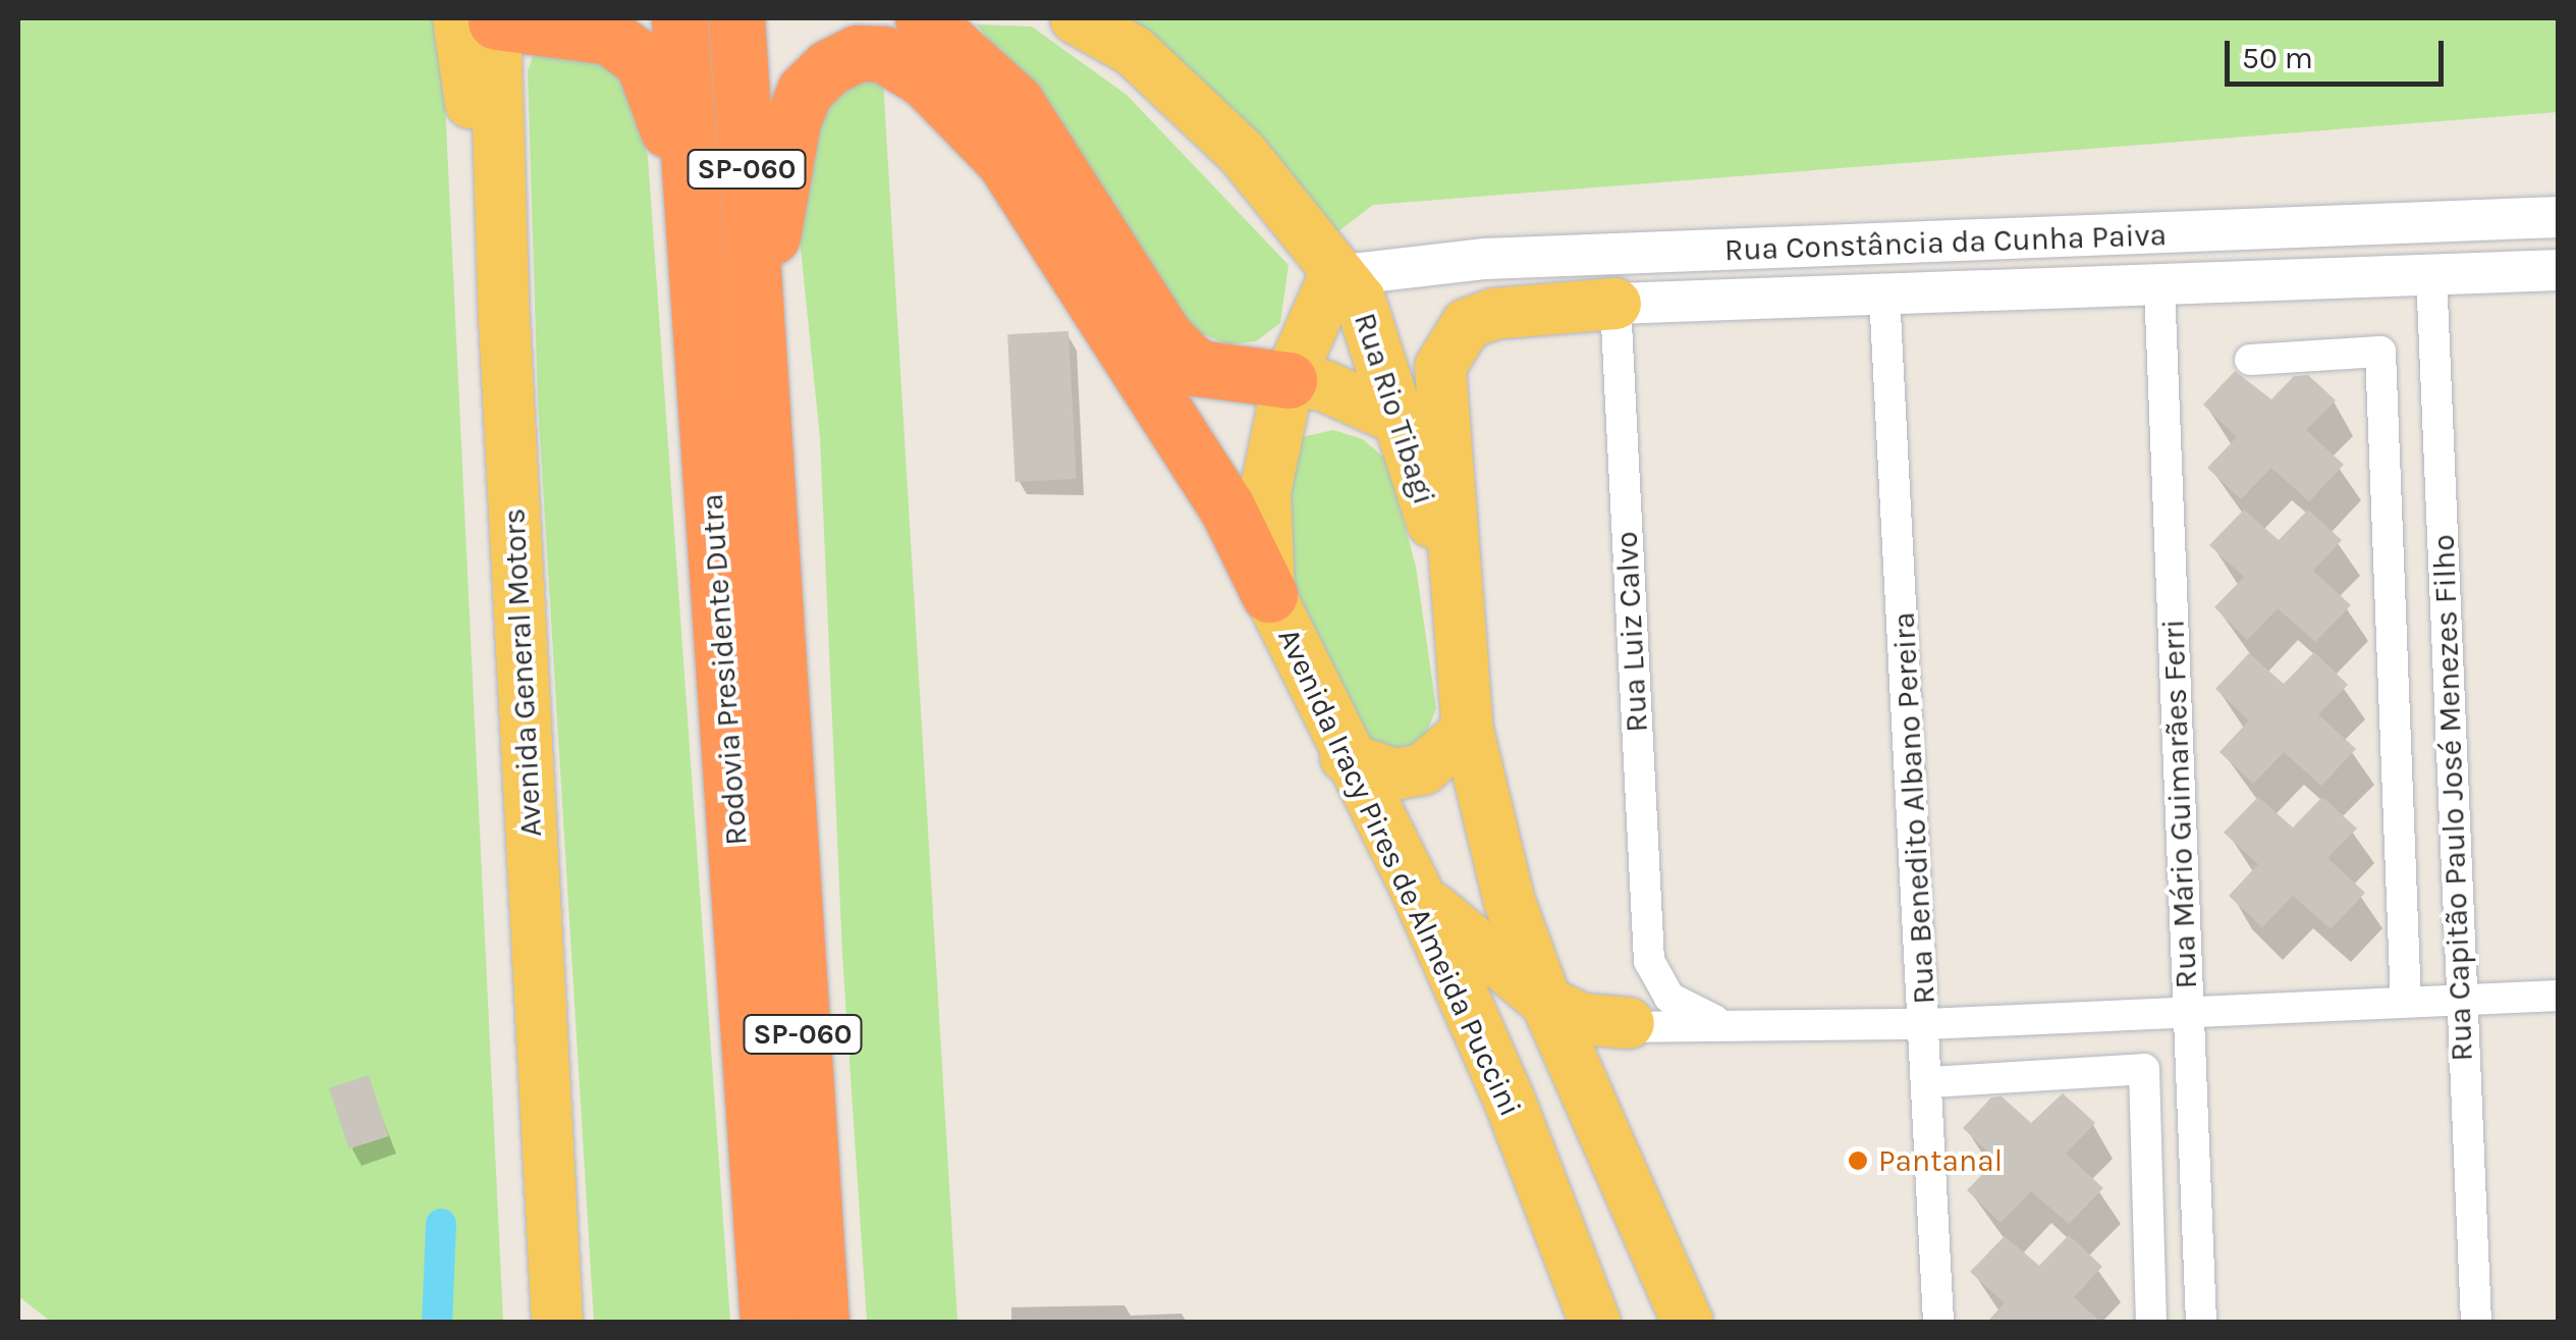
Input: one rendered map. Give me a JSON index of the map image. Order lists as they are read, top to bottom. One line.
{"streets":{"highway":["SP-060","Rodovia Presidente Dutra"],"main road":["Rua Rio Tibagi","Avenida General Motors","Avenida Iracy Pires de Almeida Puccini"],"street":["Rua Constância da Cunha Paiva","Rua Luiz Calvo","Rua Capitão Paulo José Menezes Filho","Rua Mário Guimarães Ferri","Rua Benedito Albano Pereira"]},"crossings":[["Rua Constância da Cunha Paiva","Rua Rio Tibagi"],["Rua Constância da Cunha Paiva","Rua Luiz Calvo"],["Rua Constância da Cunha Paiva","Rua Capitão Paulo José Menezes Filho"],["Rua Constância da Cunha Paiva","Rua Mário Guimarães Ferri"],["Rua Constância da Cunha Paiva","Rua Benedito Albano Pereira"]],"places":["Pantanal"],"scale_bar":"50 m"}
